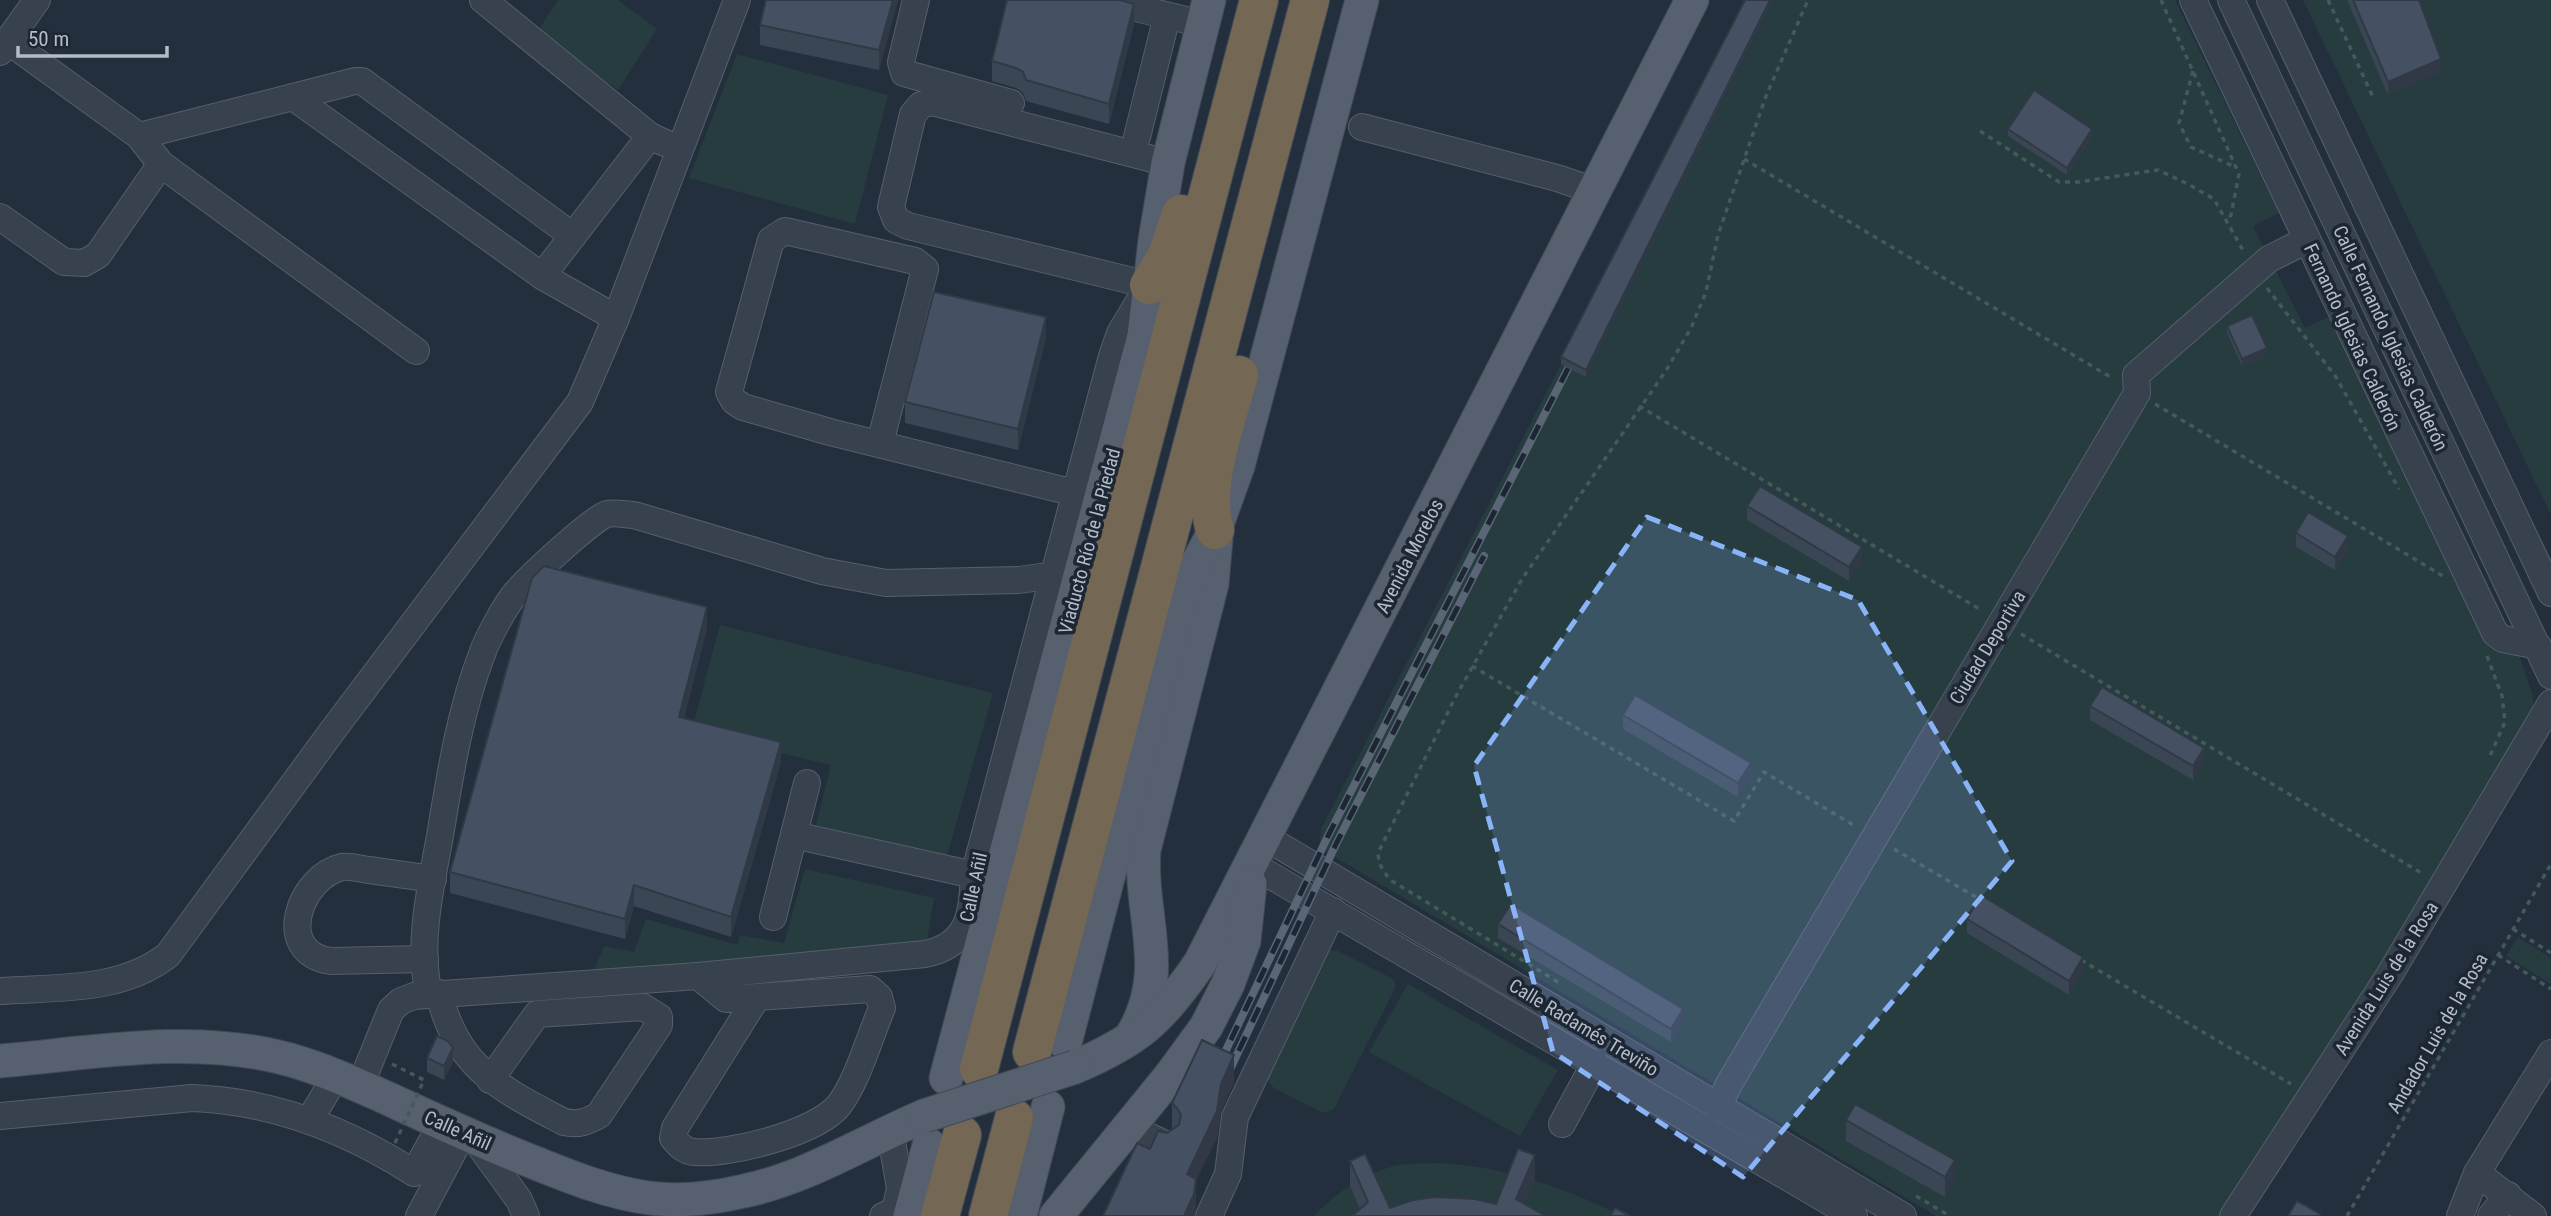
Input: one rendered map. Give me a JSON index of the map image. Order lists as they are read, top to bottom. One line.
{"streets":{"highway":["Viaducto Río de la Piedad"],"main road":["Avenida Morelos","Calle Añil"],"street":["Fernando Iglesias Calderón","Calle Fernando Iglesias Calderón","Ciudad Deportiva","Avenida Luis de la Rosa","Calle Radamés Treviño"],"path":["Andador Luis de la Rosa"]},"crossings":[["Fernando Iglesias Calderón","Calle Fernando Iglesias Calderón"],["Fernando Iglesias Calderón","Ciudad Deportiva"],["Fernando Iglesias Calderón","Avenida Luis de la Rosa"],["Calle Fernando Iglesias Calderón","Avenida Luis de la Rosa"],["Viaducto Río de la Piedad","Calle Añil"],["Avenida Morelos","Calle Añil"],["Avenida Morelos","Calle Radamés Treviño"],["Ciudad Deportiva","Calle Radamés Treviño"]],"scale_bar":"50 m"}
